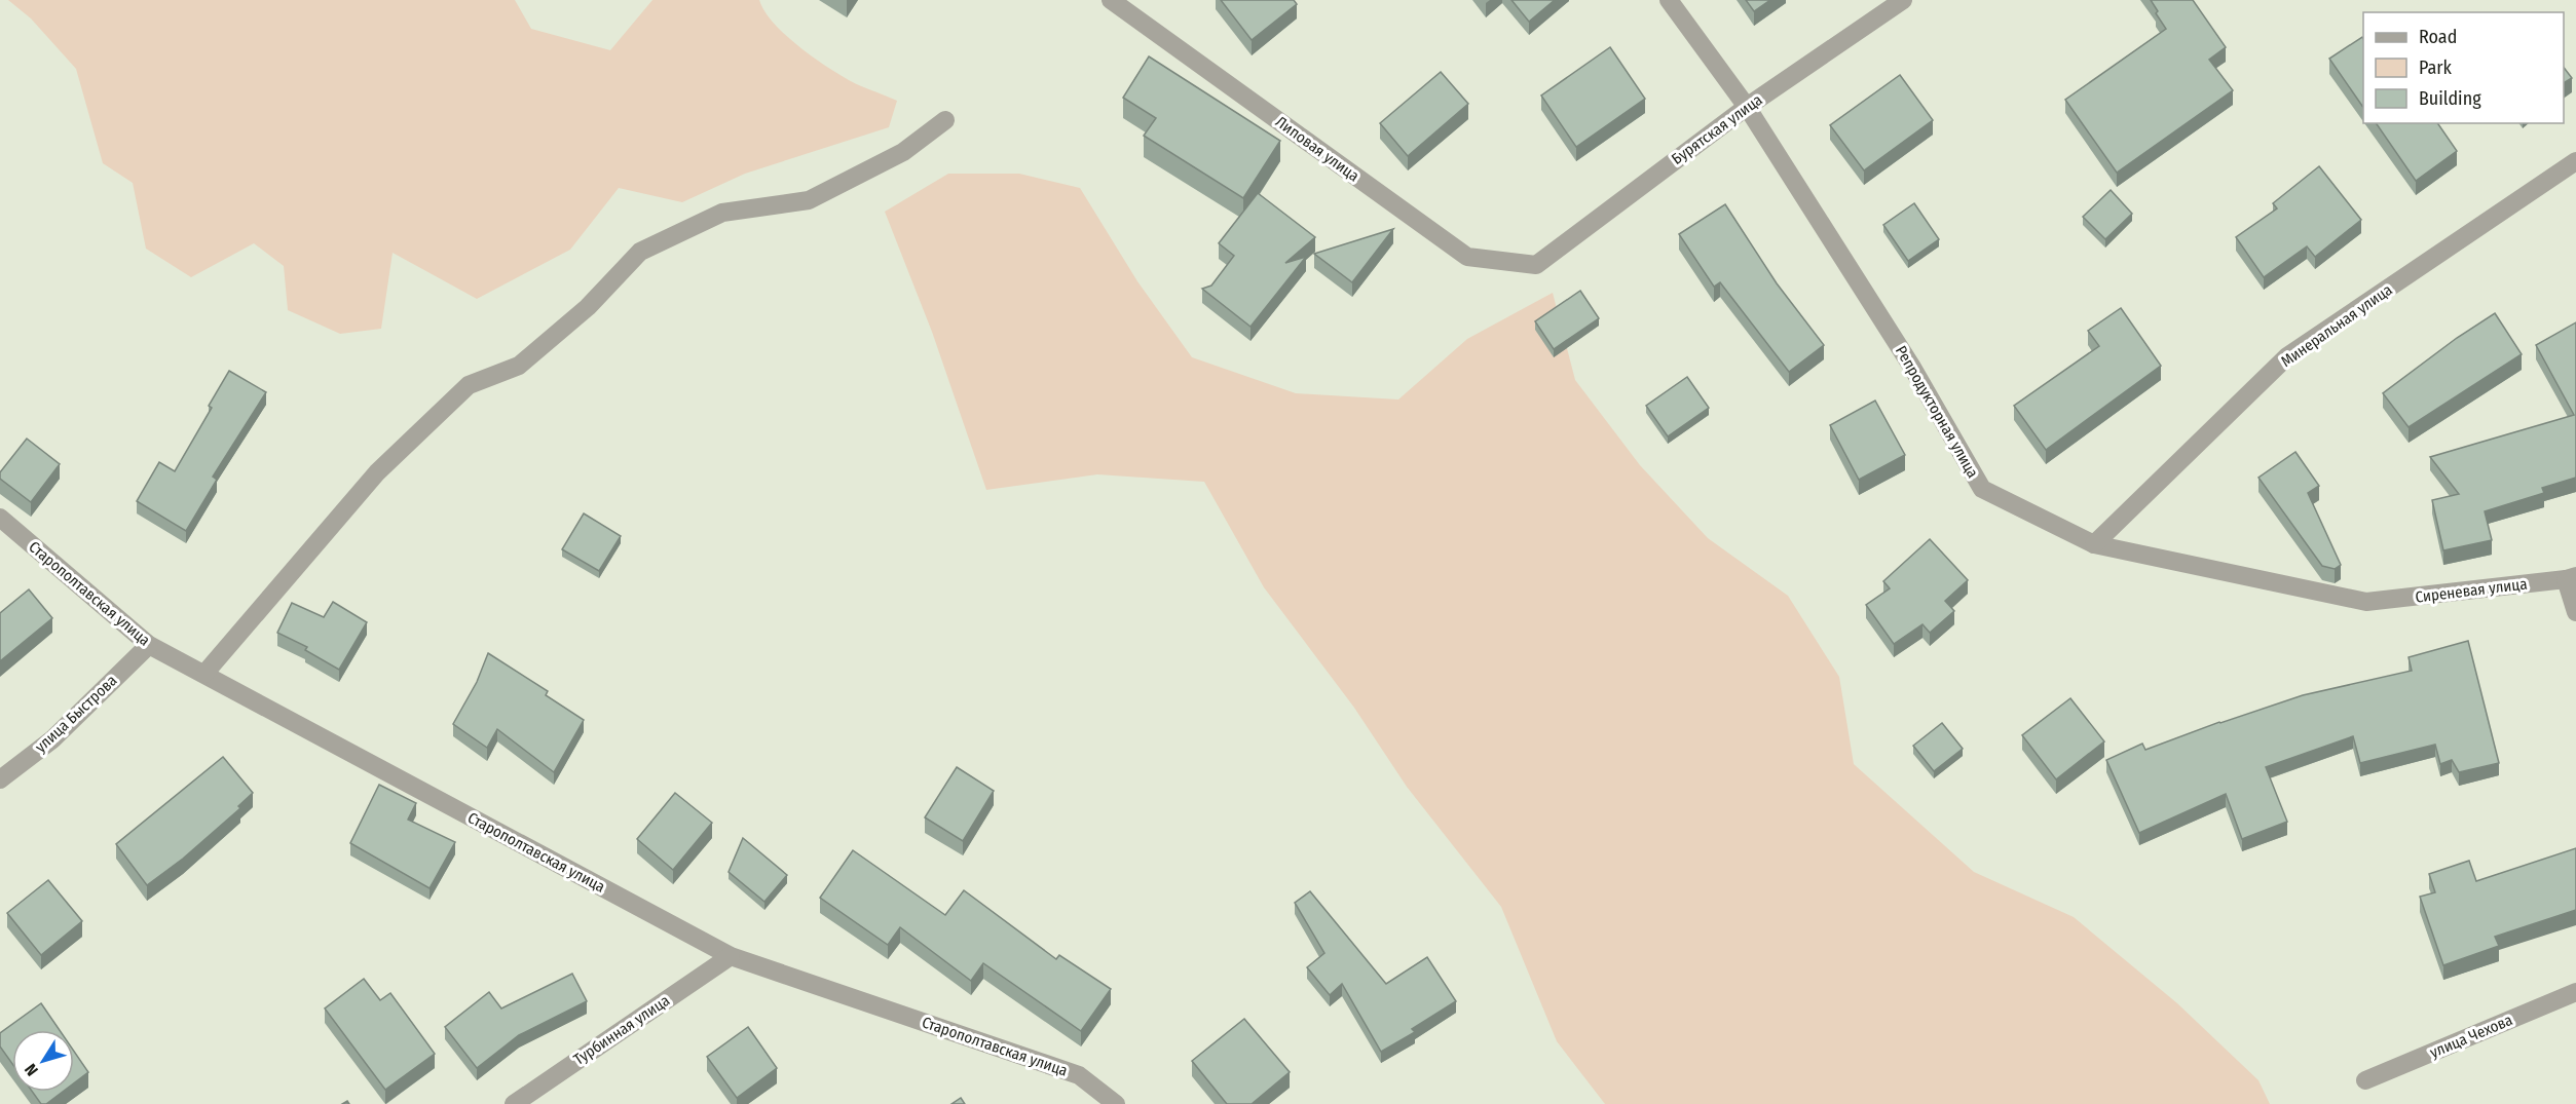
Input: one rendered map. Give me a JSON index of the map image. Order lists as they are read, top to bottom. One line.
{"streets":{"street":["Бурятская улица","Липовая улица","Минеральная улица","Репродукторная улица","Сиреневая улица","Старополтавская улица","улица Быстрова","Турбинная улица","улица Чехова"]},"crossings":[["Бурятская улица","Липовая улица"],["Бурятская улица","Репродукторная улица"],["Минеральная улица","Репродукторная улица"],["Репродукторная улица","Сиреневая улица"],["Старополтавская улица","улица Быстрова"],["Старополтавская улица","Турбинная улица"]],"legend":["Road","Park","Building"],"north":"bottom left"}
